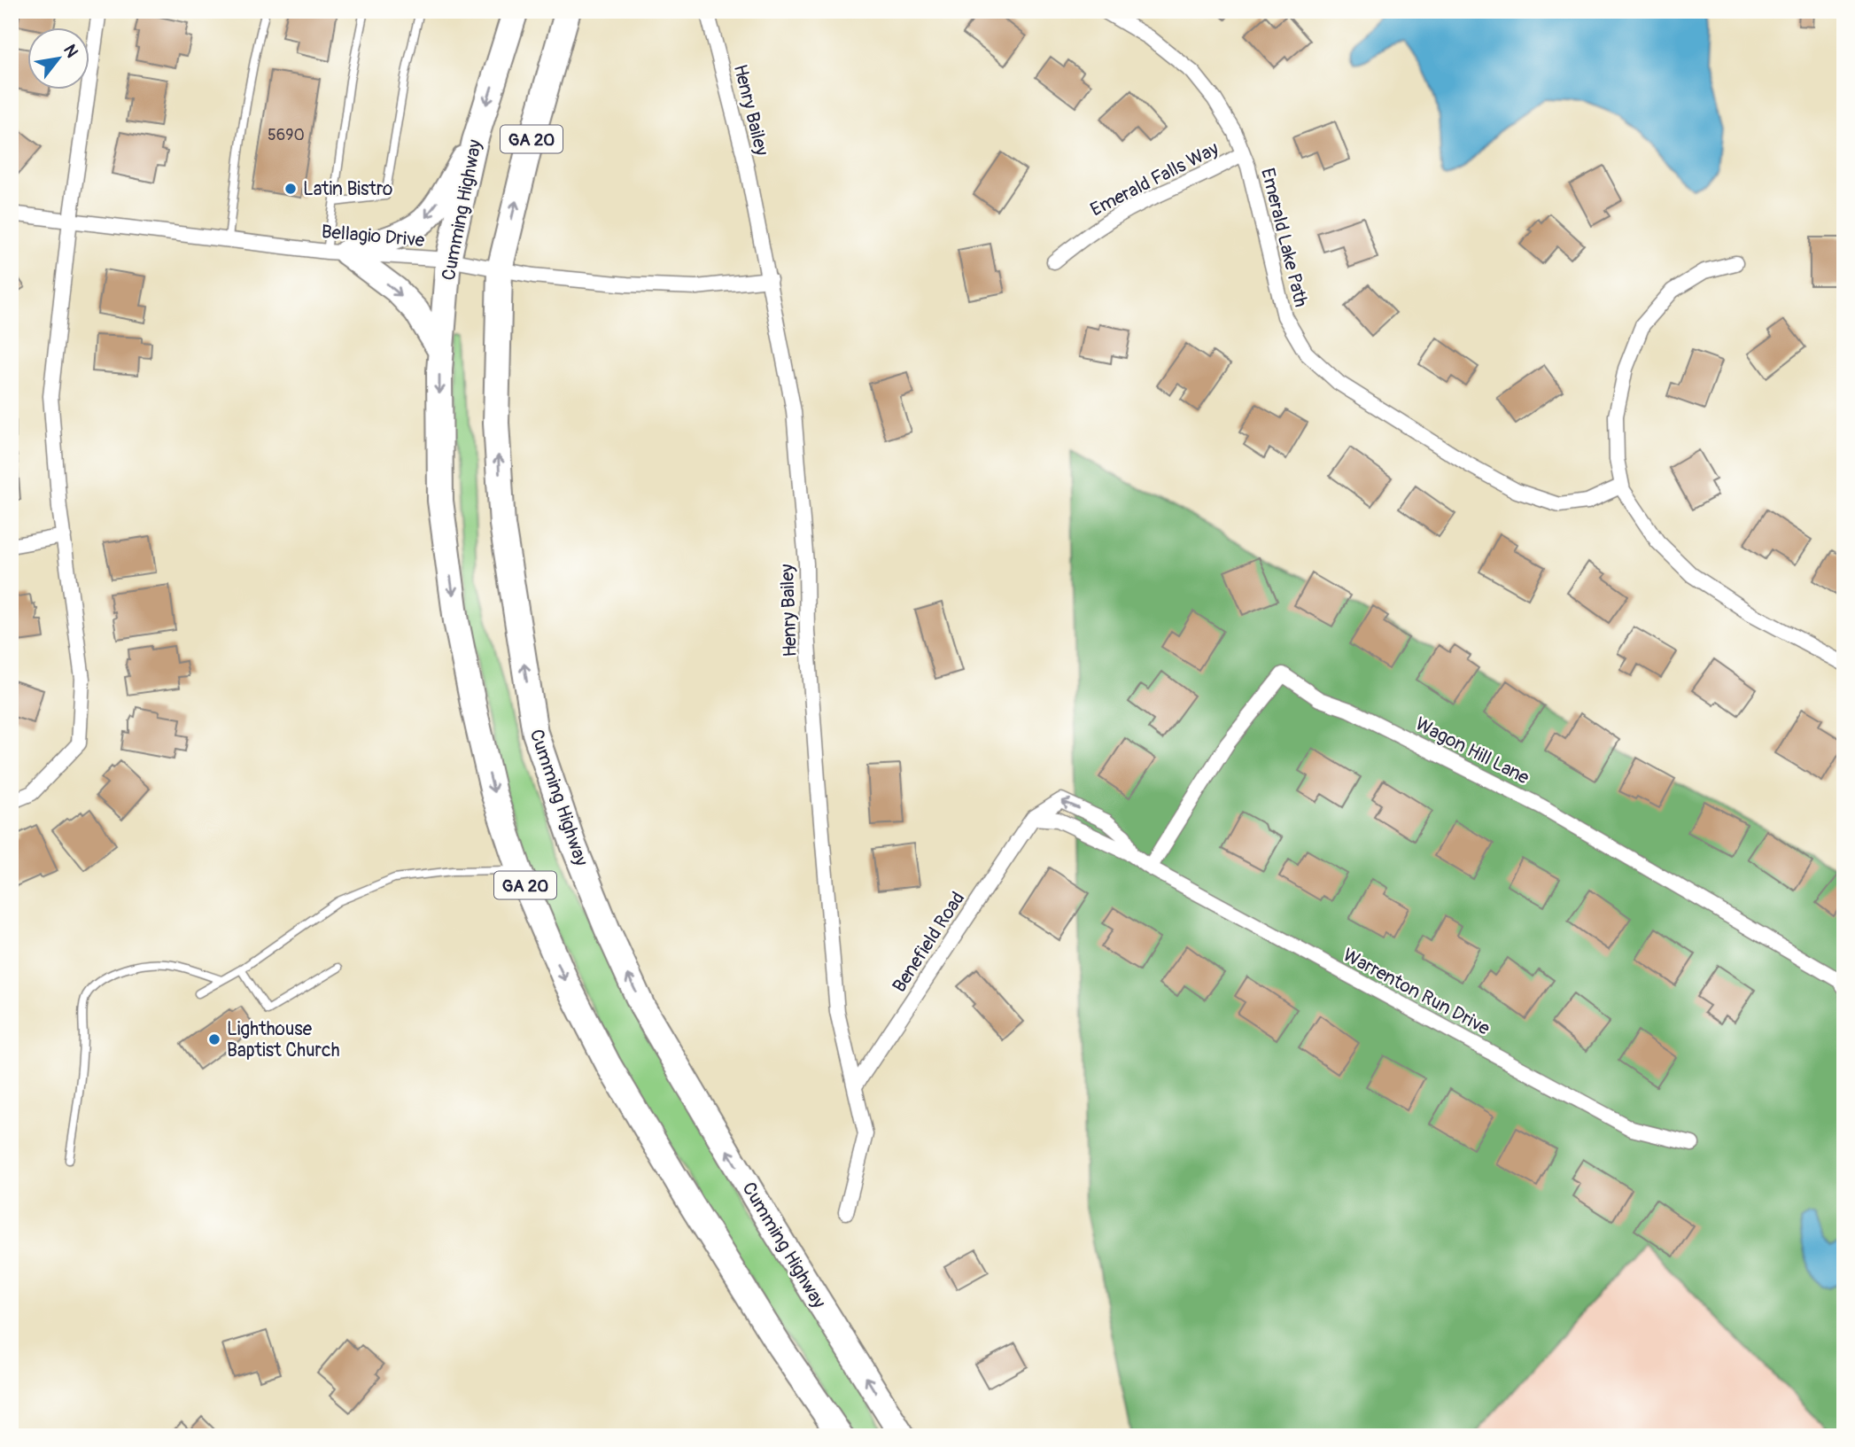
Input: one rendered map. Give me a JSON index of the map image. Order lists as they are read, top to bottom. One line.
{"streets":{"highway":["GA 20","Cumming Highway"],"street":["Henry Bailey","Emerald Falls Way","Bellagio Drive","Emerald Lake Path","Wagon Hill Lane","Benefield Road","Warrenton Run Drive"]},"crossings":[["Henry Bailey","Bellagio Drive"],["Henry Bailey","Benefield Road"],["Emerald Falls Way","Emerald Lake Path"],["Cumming Highway","Bellagio Drive"],["Wagon Hill Lane","Warrenton Run Drive"],["Benefield Road","Warrenton Run Drive"]],"places":["Latin Bistro","Lighthouse Baptist Church"],"house_numbers":["5690"],"north":"top right"}
